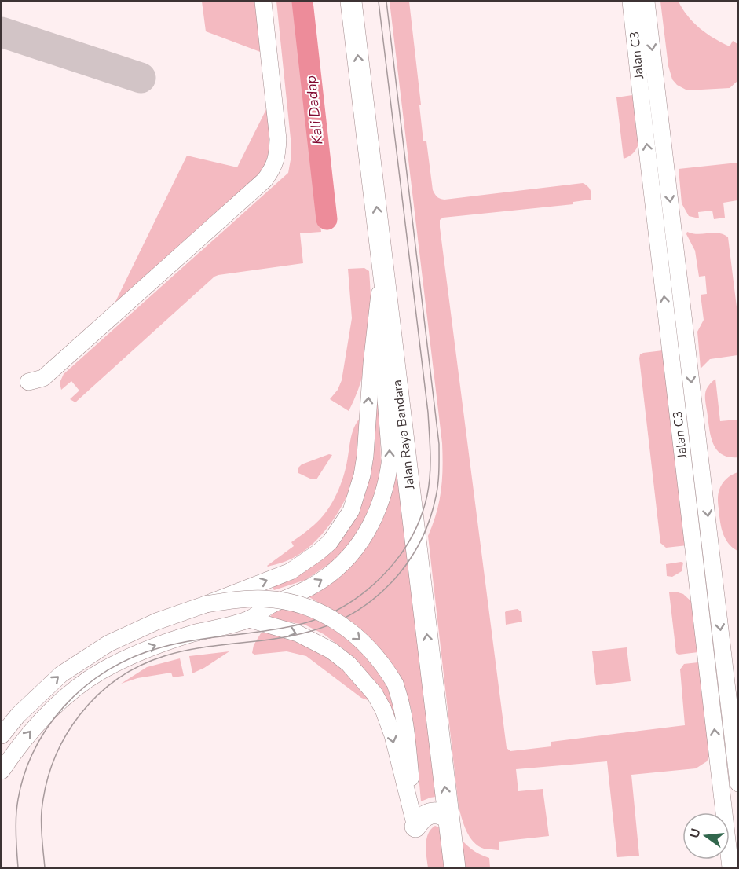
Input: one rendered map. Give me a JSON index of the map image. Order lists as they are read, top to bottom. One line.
{"streets":{"main road":["Jalan Raya Bandara"],"street":["Jalan C3"]},"one_way":["Jalan Raya Bandara"],"water":["Kali Dadap"],"north":"left"}
